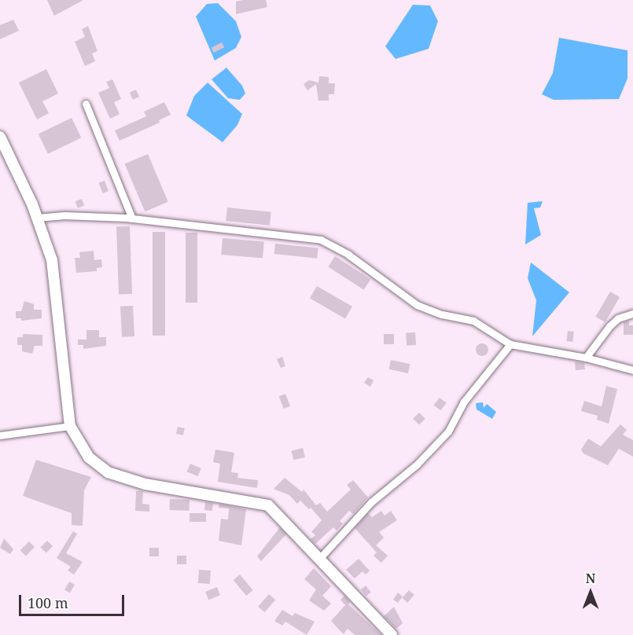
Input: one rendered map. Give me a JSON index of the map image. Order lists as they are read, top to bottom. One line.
{"scale_bar":"100 m","north":"top"}
